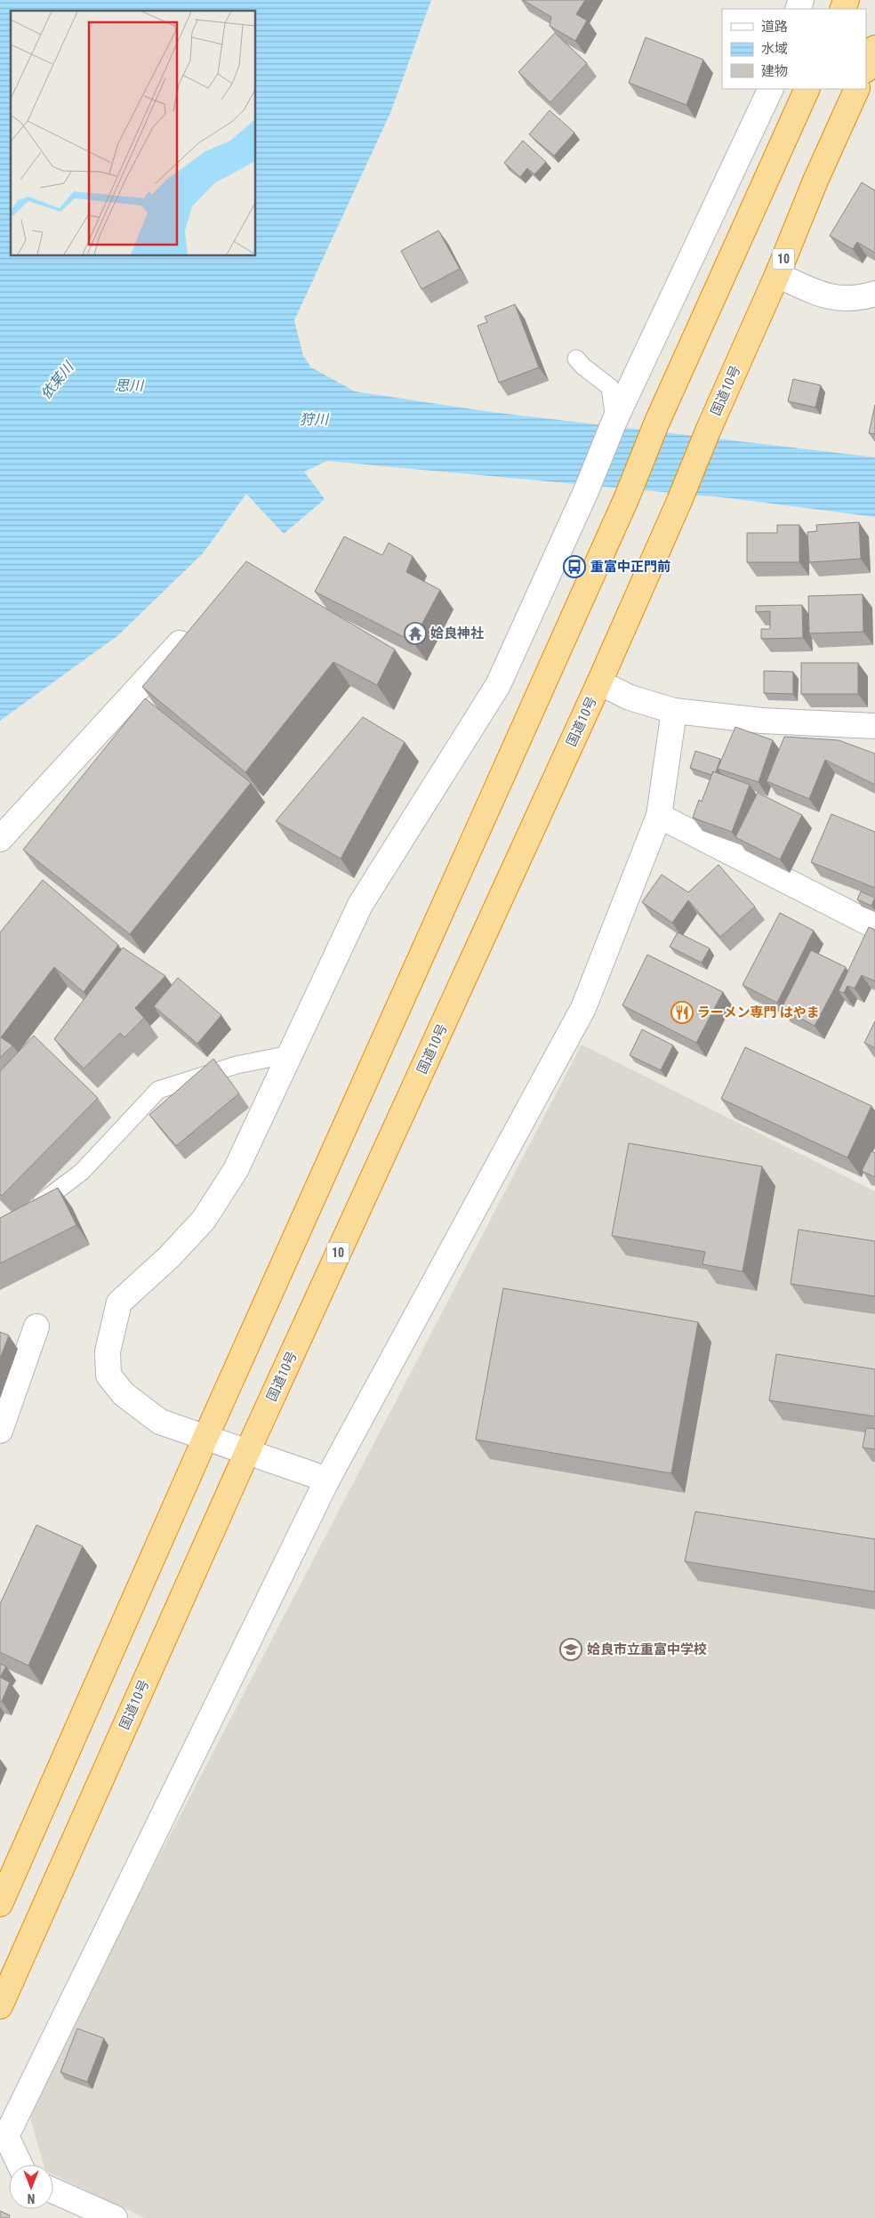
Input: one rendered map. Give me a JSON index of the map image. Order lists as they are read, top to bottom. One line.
{"streets":{"highway":["10","国道10号"]},"water":["依某川","思川","狩川"],"places":{"bus stop":["重富中正門前"],"temple":["姶良神社"],"restaurant":["ラーメン専門 はやま"],"school or university":["姶良市立重富中学校"]},"legend":["道路","水域","建物"],"north":"bottom"}
